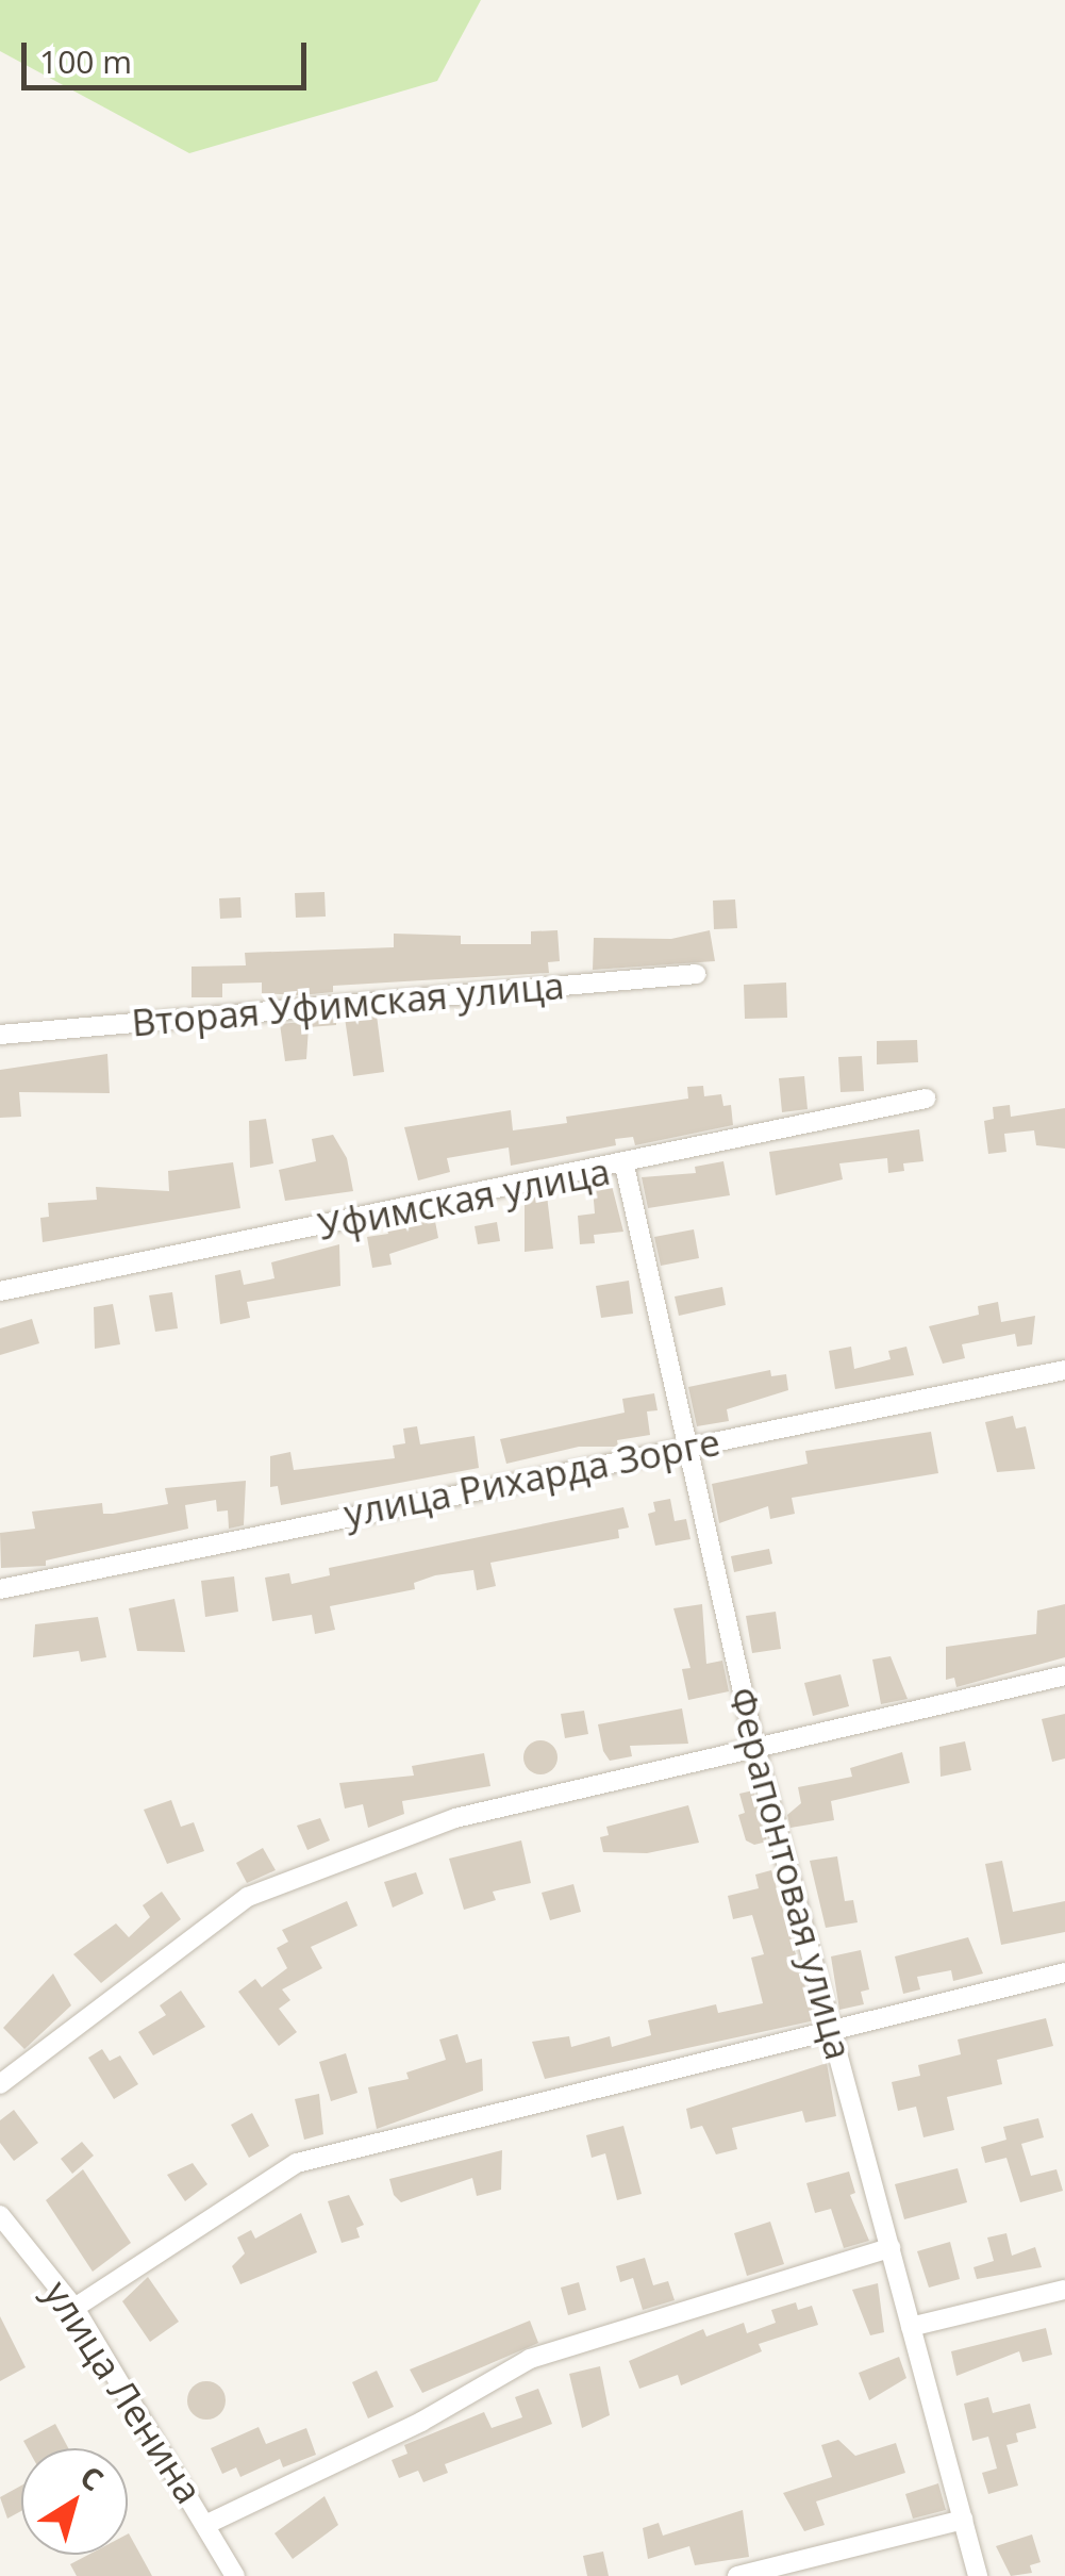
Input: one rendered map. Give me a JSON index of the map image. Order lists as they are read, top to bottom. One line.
{"streets":{"street":["Вторая Уфимская улица","Уфимская улица","улица Рихарда Зорге","Ферапонтовая улица","улица Ленина"]},"crossings":[["Уфимская улица","Ферапонтовая улица"],["улица Рихарда Зорге","Ферапонтовая улица"]],"scale_bar":"100 m","north":"top right"}
